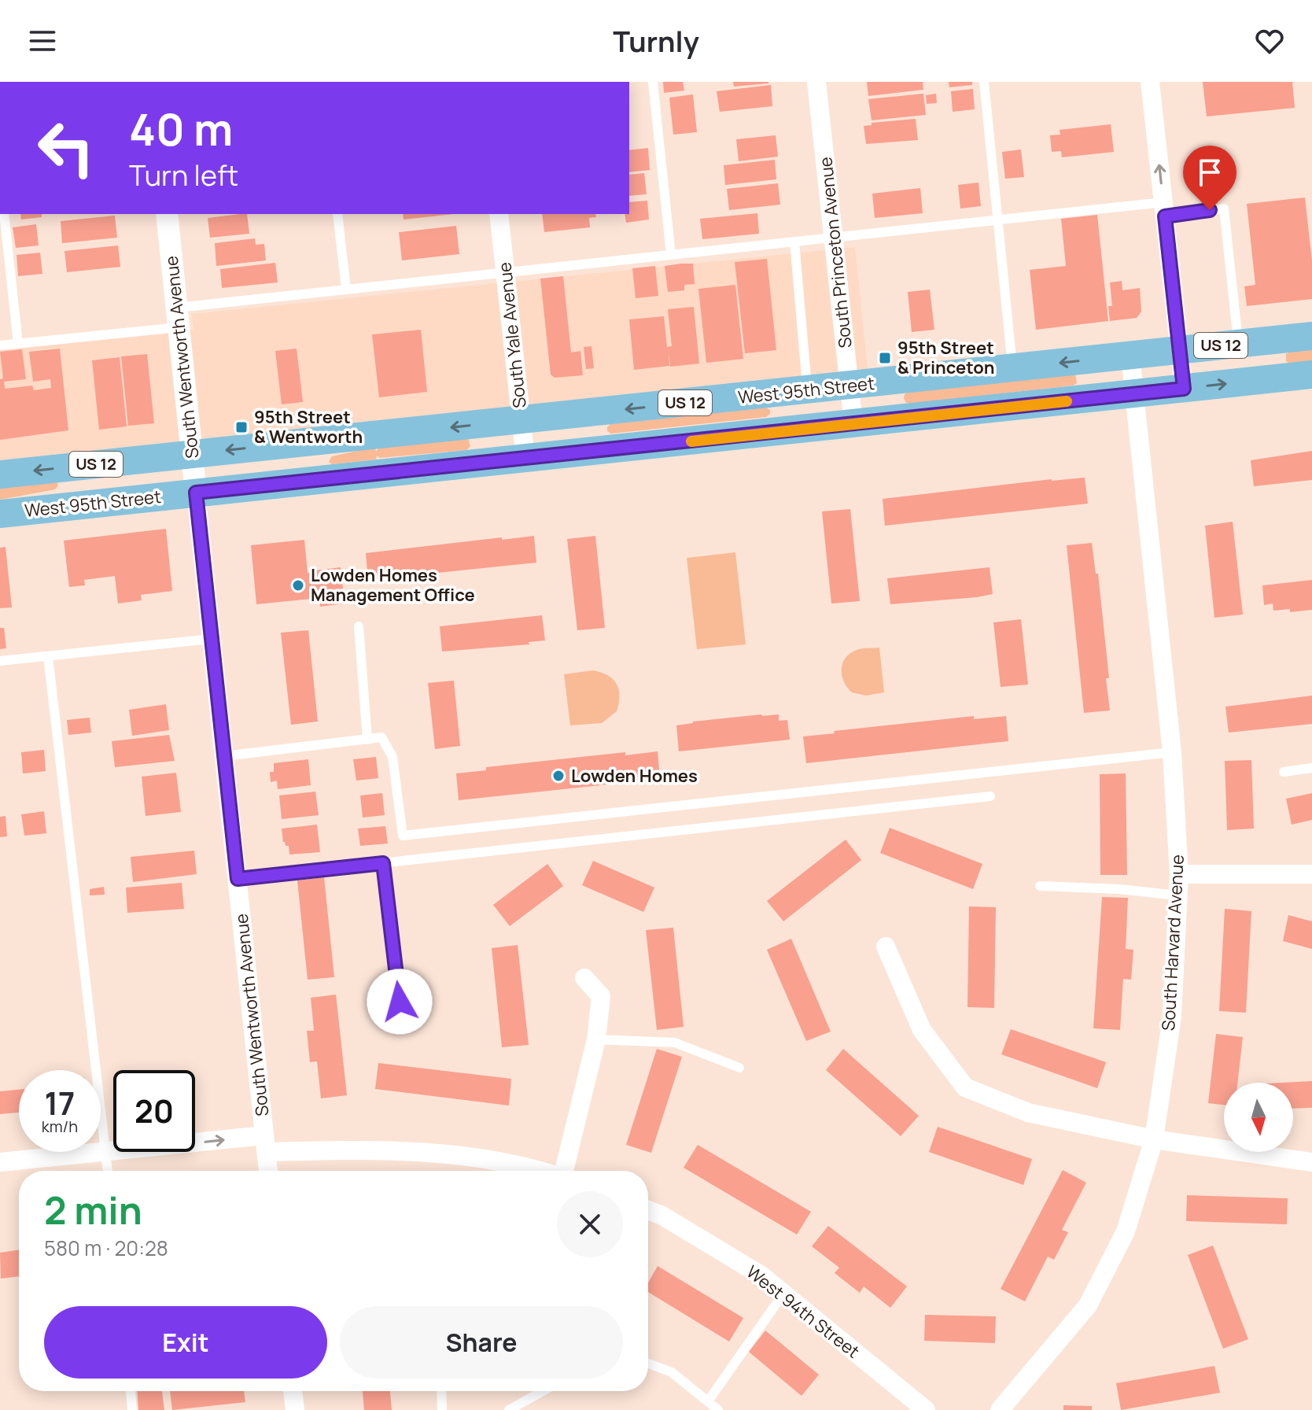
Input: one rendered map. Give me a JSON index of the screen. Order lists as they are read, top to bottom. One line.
{"streets":{"main road":["US 12","West 95th Street"],"street":["South Princeton Avenue","South Yale Avenue","South Wentworth Avenue","South Harvard Avenue","West 94th Street"]},"crossings":[["South Princeton Avenue","West 95th Street"],["South Yale Avenue","West 95th Street"],["South Wentworth Avenue","West 95th Street"],["West 95th Street","South Harvard Avenue"]],"places":{"transit":["95th Street & Princeton","95th Street & Wentworth"],"other":["Lowden Homes Management Office","Lowden Homes"]},"north":"bottom","page":{"header":"Turnly","turn":["40 m","Turn left"],"speed":"17 km/h","limit":"20","heading":["2 min","580 m · 20:28"],"buttons":["Exit","Share"]}}
